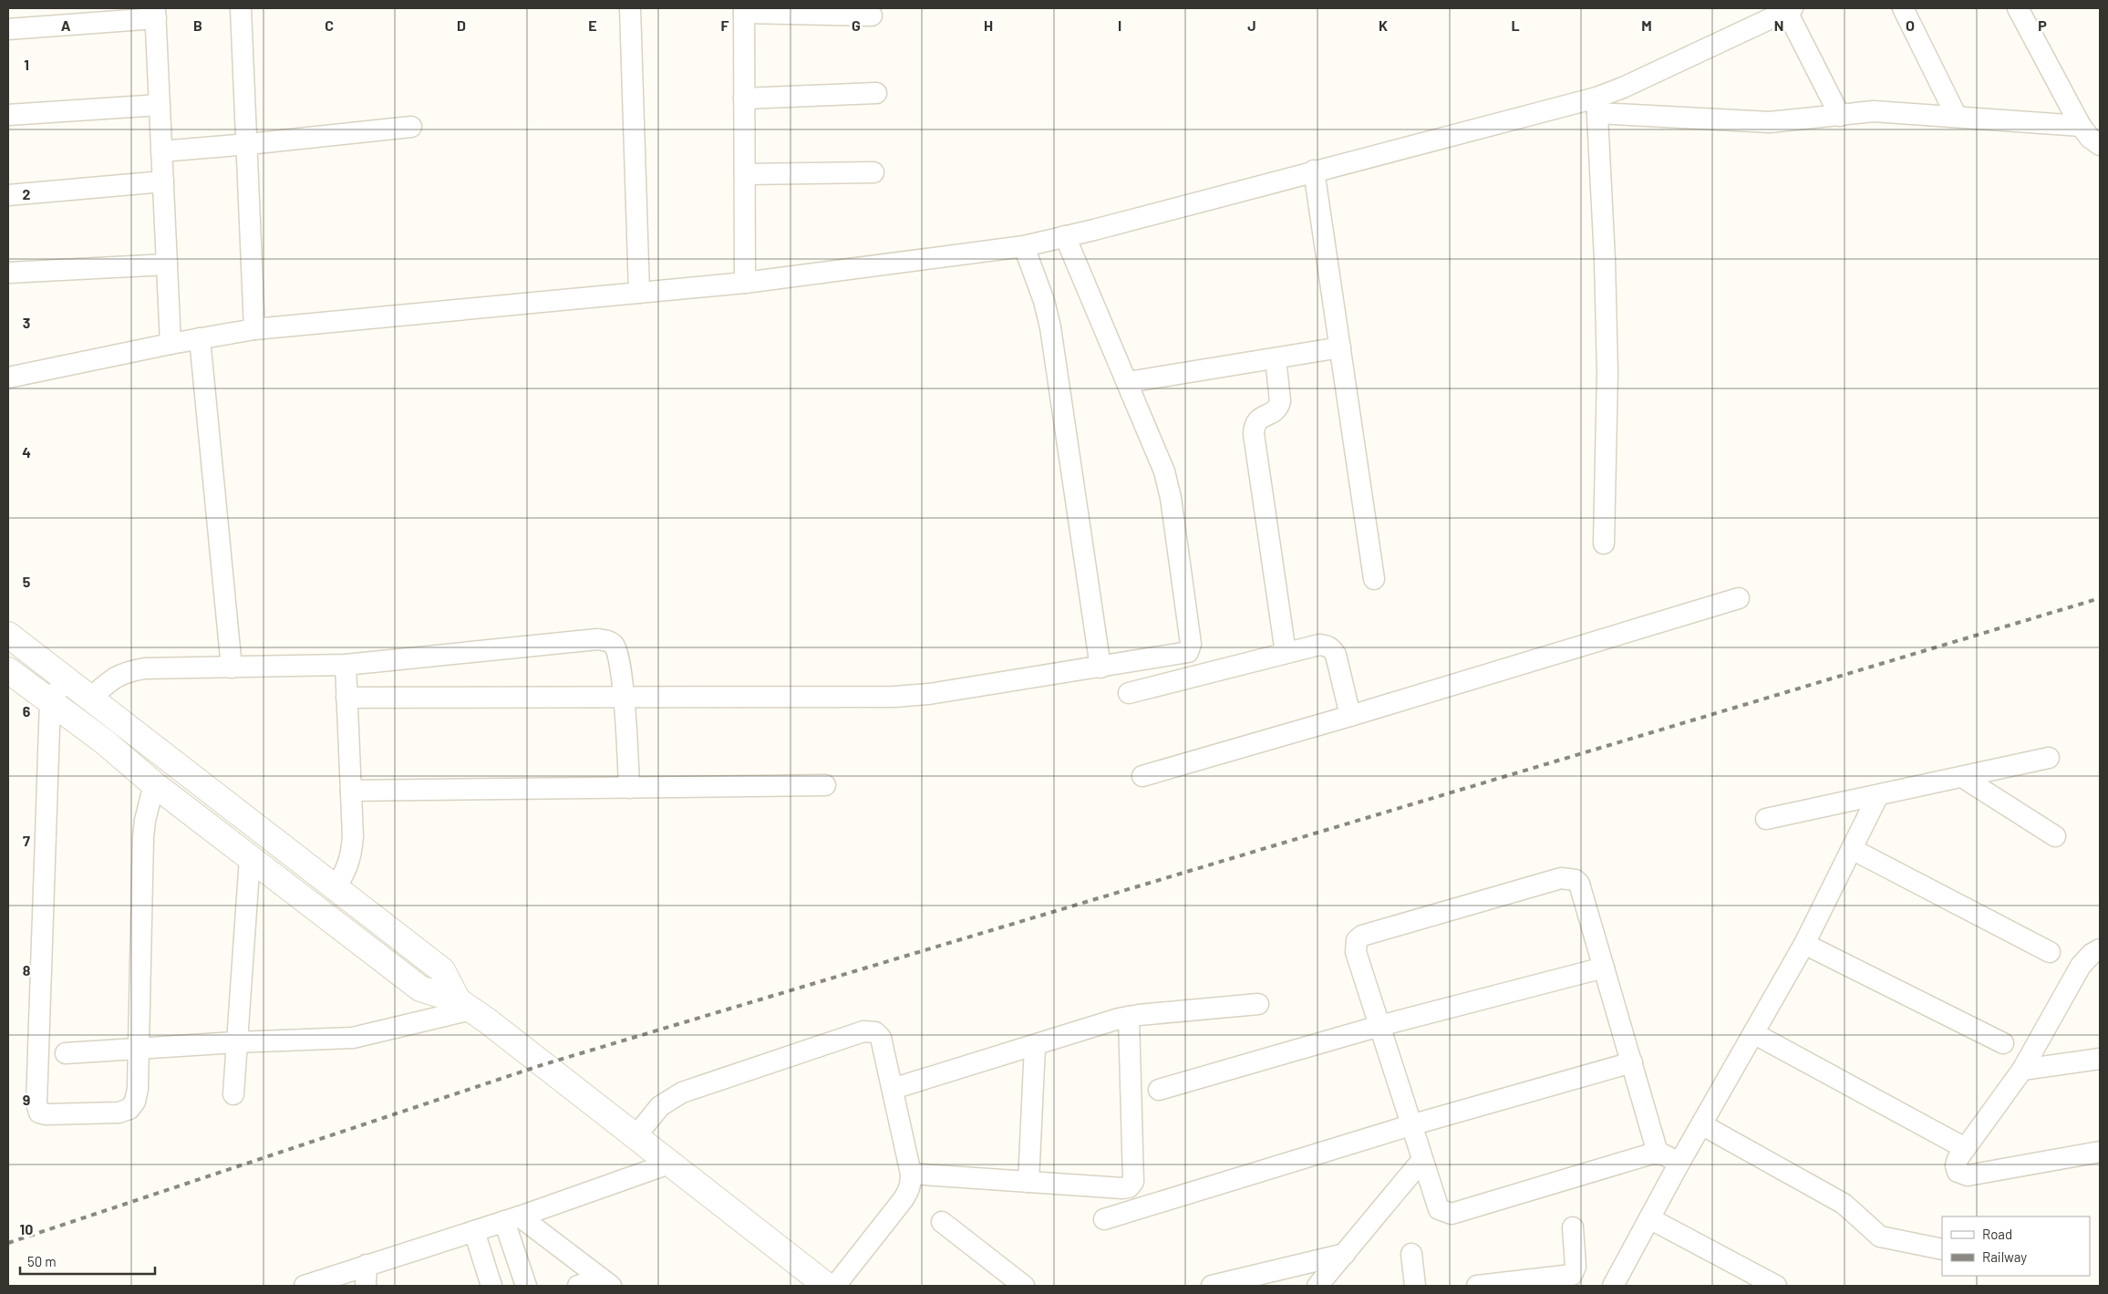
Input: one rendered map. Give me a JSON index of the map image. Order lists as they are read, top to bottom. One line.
{"legend":["Road","Railway"],"scale_bar":"50 m","grid":{"columns":["A","B","C","D","E","F","G","H","I","J","K","L","M","N","O","P"],"rows":["1","2","3","4","5","6","7","8","9","10"]}}
